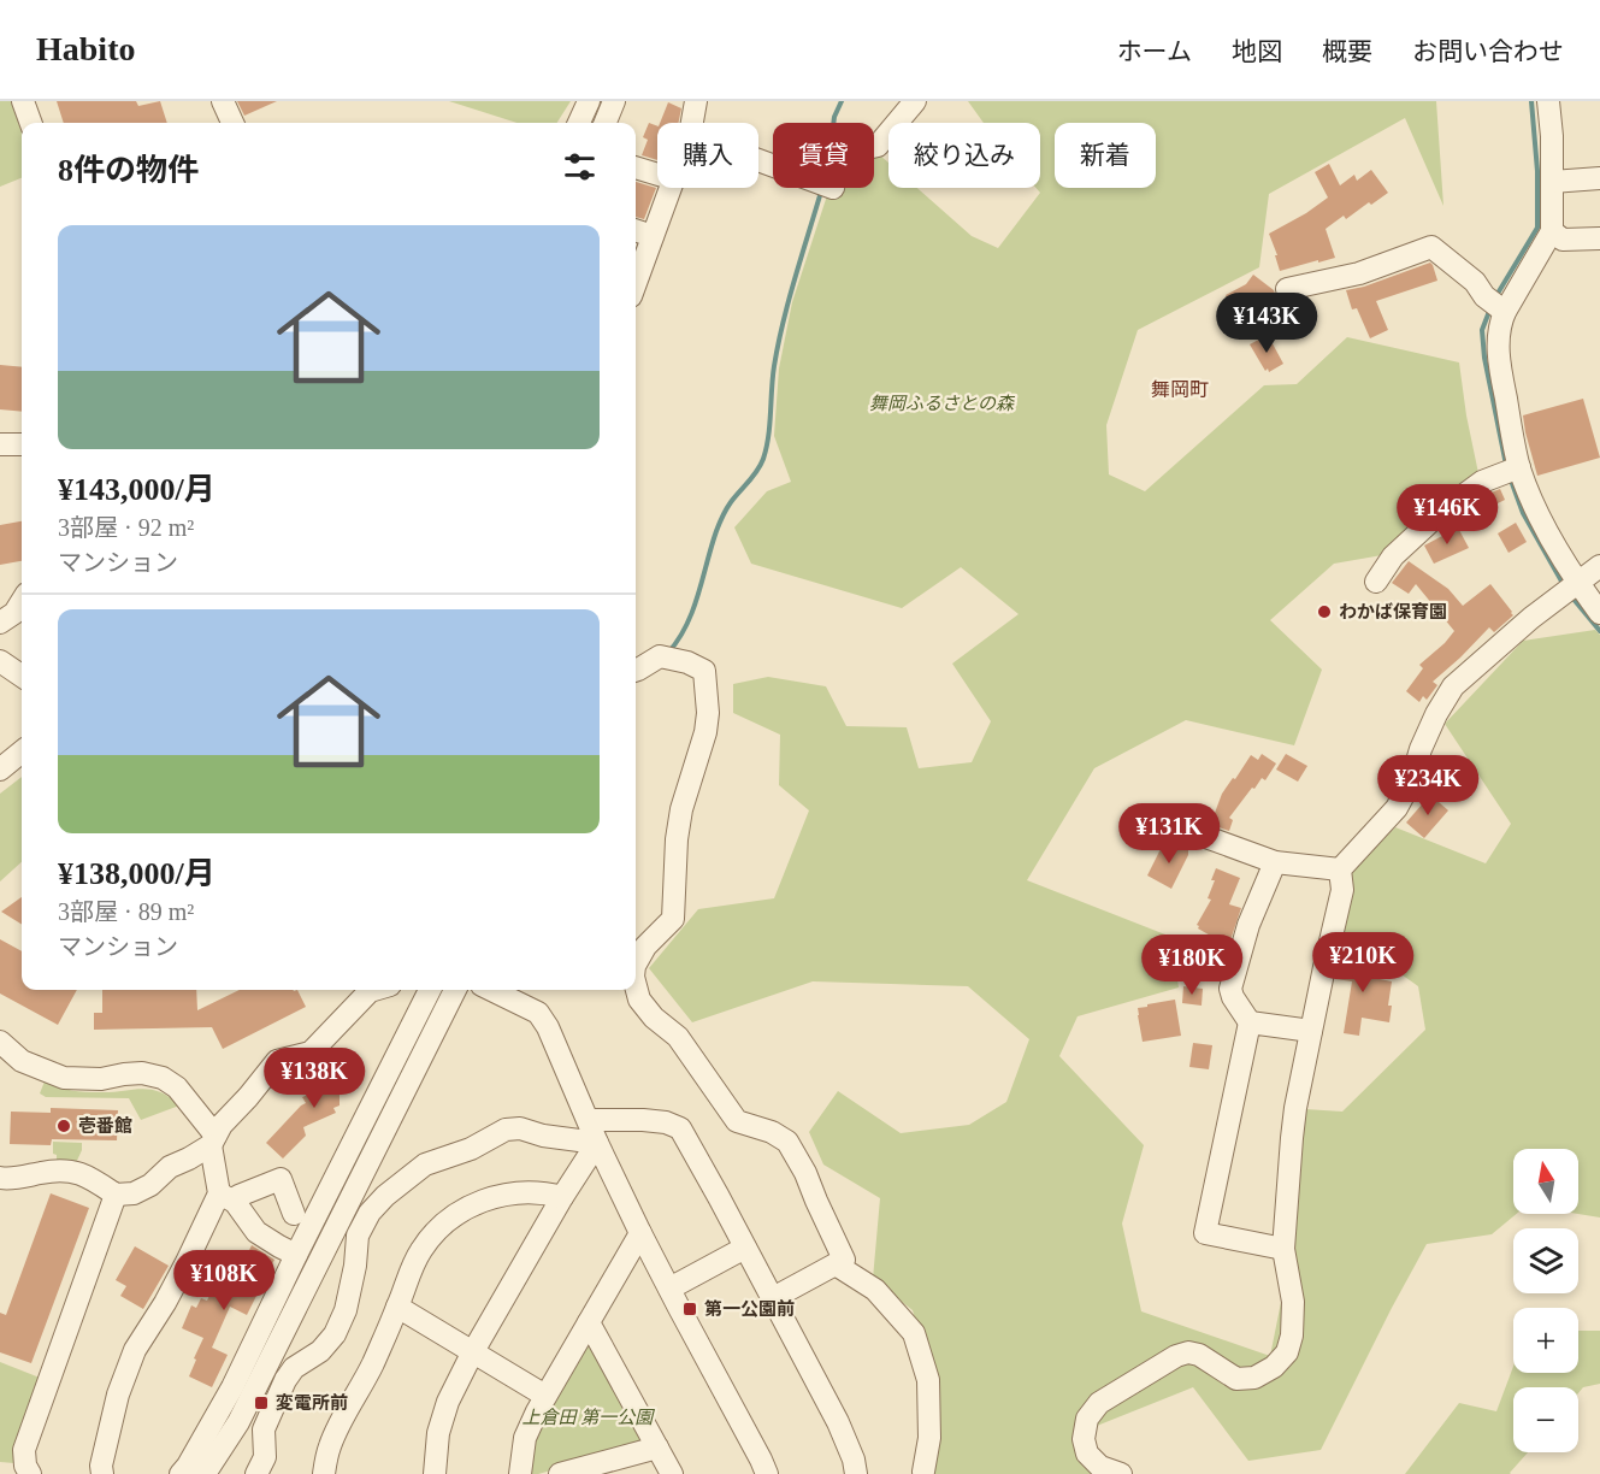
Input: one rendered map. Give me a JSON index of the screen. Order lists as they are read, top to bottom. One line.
{"districts":["舞岡町"],"parks":["舞岡ふるさとの森","上倉田 第一公園"],"places":{"other":["わかば保育園","壱番館"],"transit":["第一公園前","変電所前"]},"north":"top","page":{"header":"Habito","nav":["ホーム","地図","概要","お問い合わせ"],"chip":["購入","賃貸","絞り込み","新着"],"heading":"8件の物件","list":[{"name":"¥143,000/月","note":"3部屋 · 92 m² · マンション"},{"name":"¥138,000/月","note":"3部屋 · 89 m² · マンション"}],"price":["¥143K","¥146K","¥234K","¥131K","¥210K","¥180K","¥138K","¥108K"],"map_buttons":["+","−"]}}
